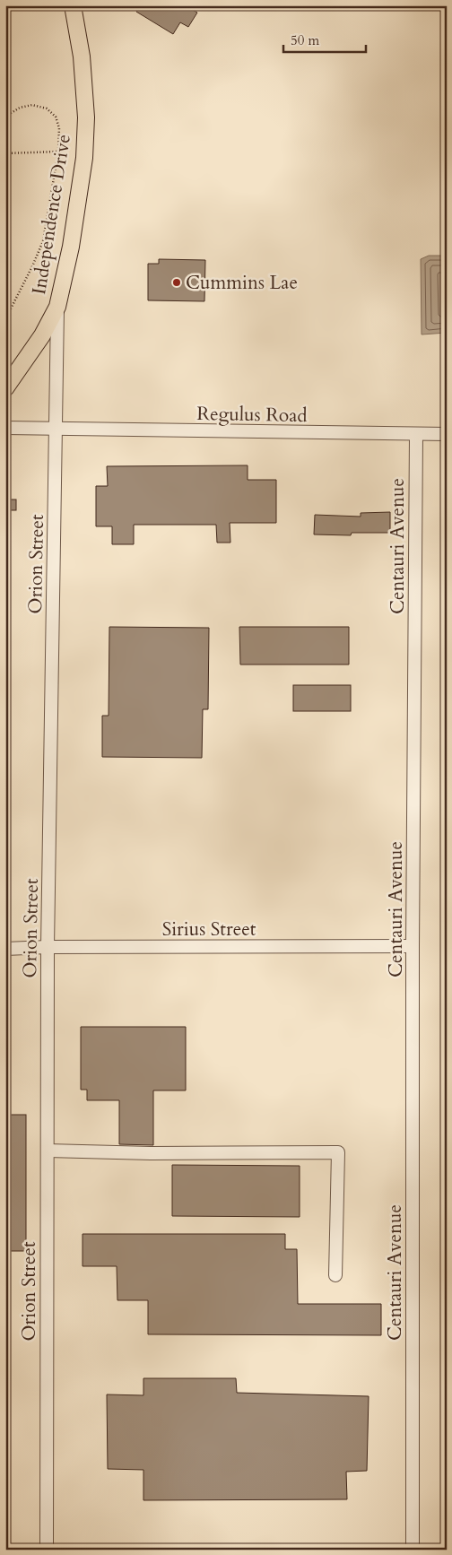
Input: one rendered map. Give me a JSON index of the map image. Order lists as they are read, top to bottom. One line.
{"streets":{"main road":["Independence Drive"],"street":["Regulus Road","Centauri Avenue","Orion Street","Sirius Street"]},"crossings":[["Independence Drive","Orion Street"],["Regulus Road","Centauri Avenue"],["Regulus Road","Orion Street"],["Centauri Avenue","Sirius Street"],["Orion Street","Sirius Street"]],"places":["Cummins Lae"],"scale_bar":"50 m"}
